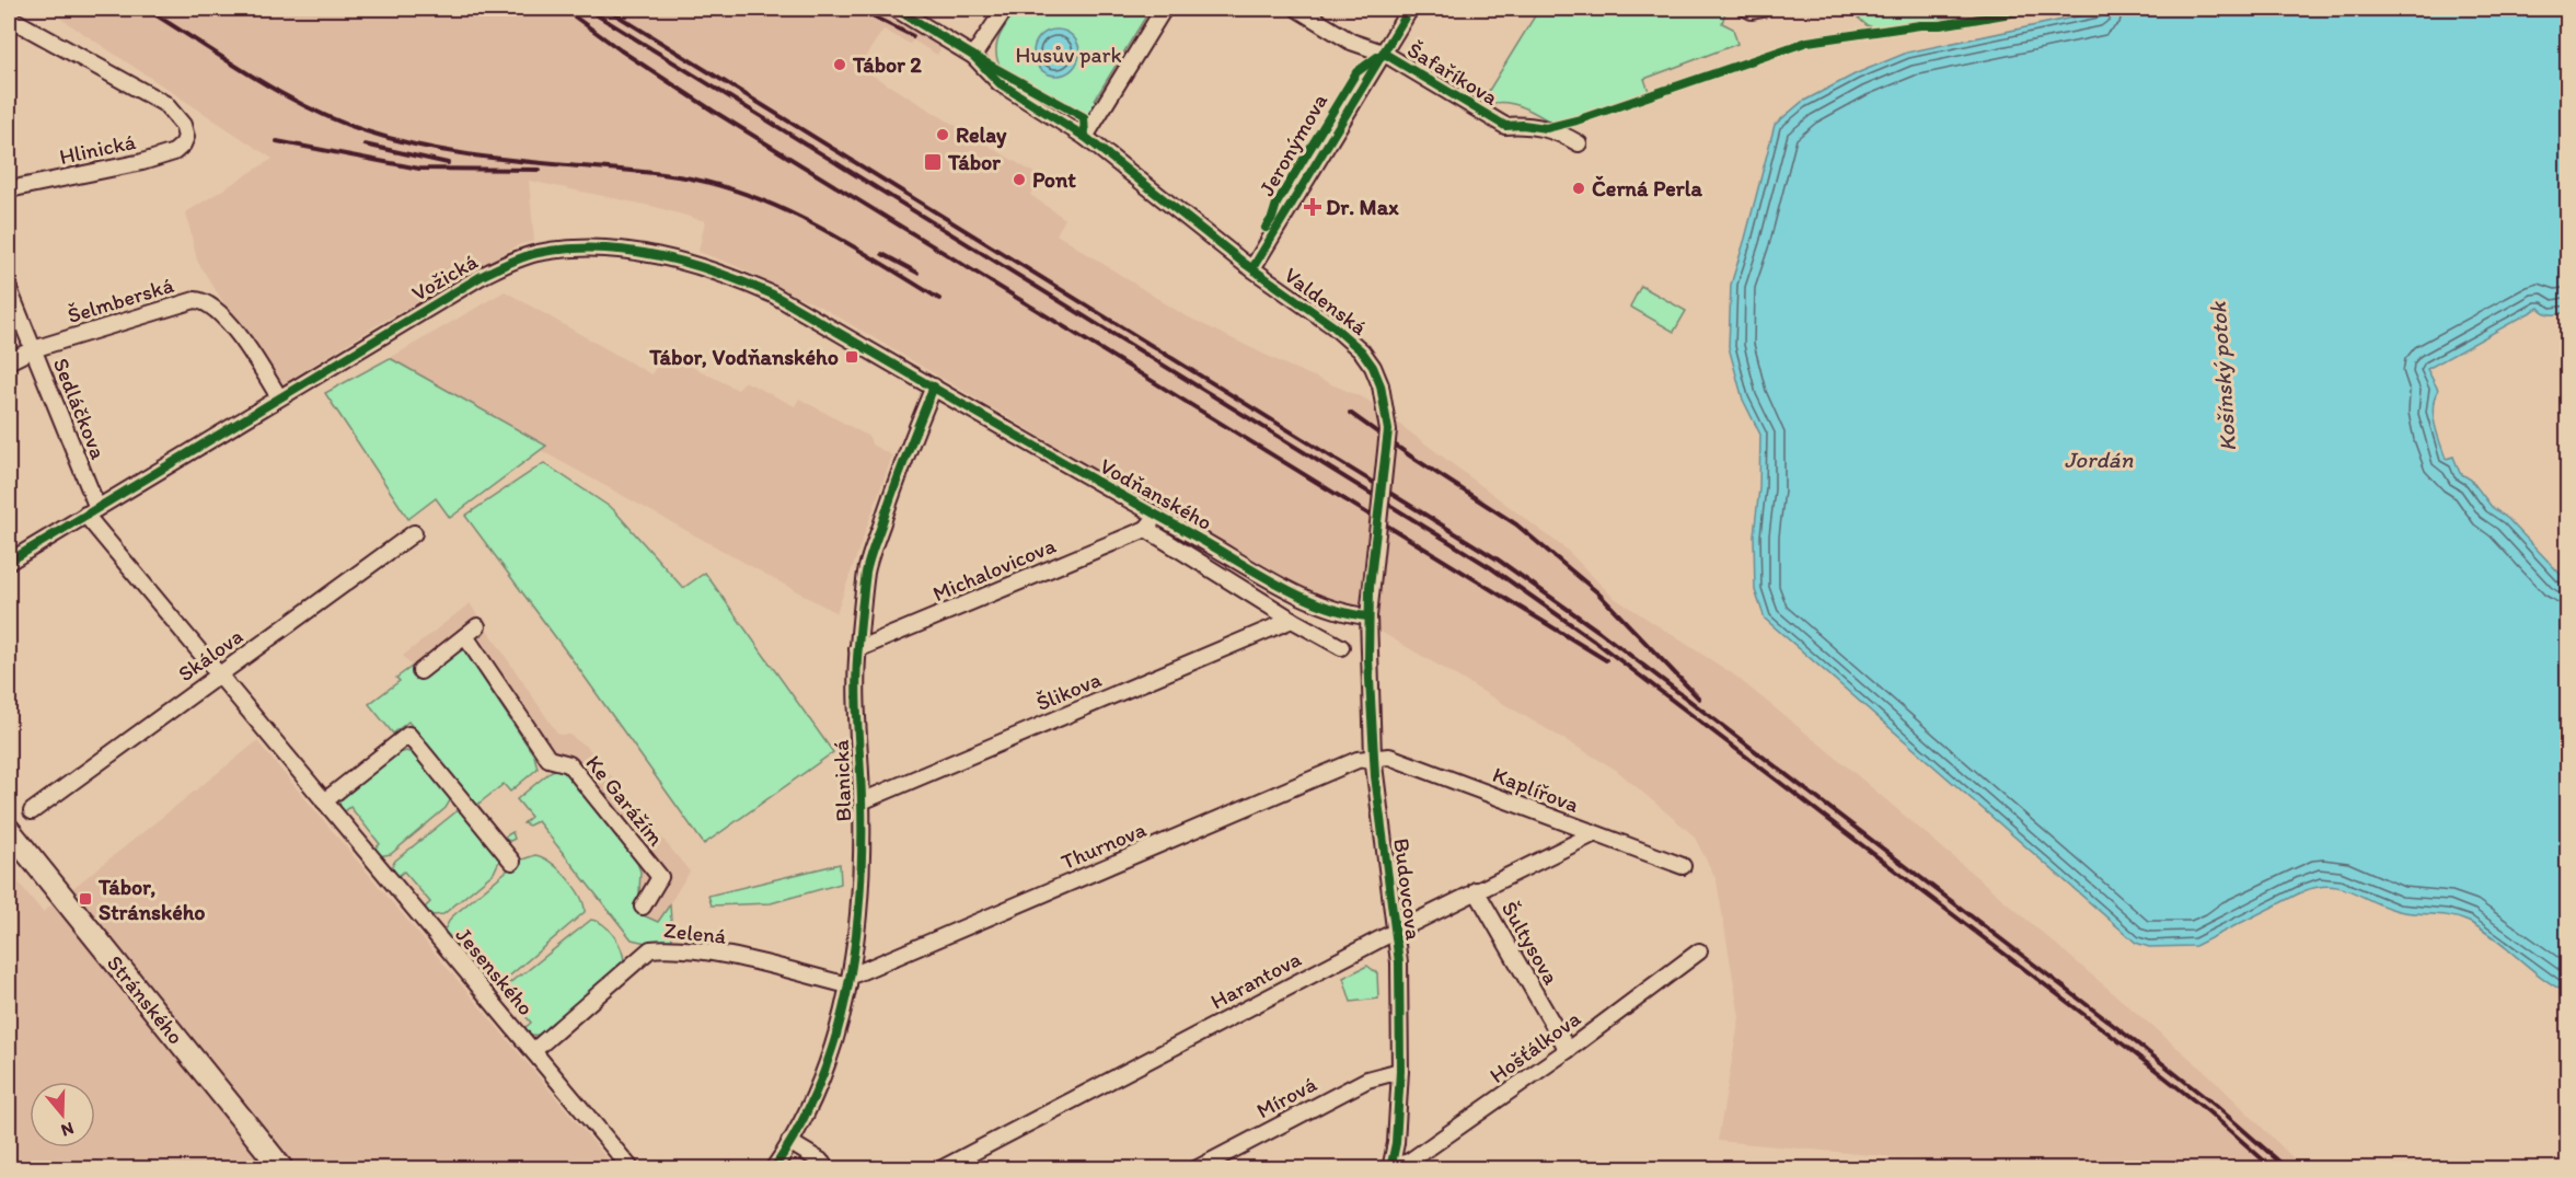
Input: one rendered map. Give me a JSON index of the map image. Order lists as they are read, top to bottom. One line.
{"streets":{"main road":["Stránského"],"street":["Šafaříkova","Jeronýmova","Hlinická","Vožická","Šelmberská","Valdenská","Sedláčkova","Vodňanského","Michalovicova","Skálova","Šlikova","Blanická","Kaplířova","Ke Garážím","Thurnova","Budovcova","Zelená","Šultysova","Jesenského","Harantova","Hošťálkova","Mírová"]},"crossings":[["Šafaříkova","Jeronýmova"],["Jeronýmova","Valdenská"],["Vožická","Šelmberská"],["Vožická","Sedláčkova"],["Vožická","Vodňanského"],["Vožická","Blanická"],["Vožická","Jesenského"],["Šelmberská","Sedláčkova"],["Valdenská","Vodňanského"],["Valdenská","Budovcova"],["Sedláčkova","Jesenského"],["Vodňanského","Michalovicova"],["Vodňanského","Šlikova"],["Vodňanského","Blanická"],["Vodňanského","Budovcova"],["Michalovicova","Blanická"],["Skálova","Jesenského"],["Šlikova","Blanická"],["Blanická","Thurnova"],["Blanická","Zelená"],["Kaplířova","Thurnova"],["Kaplířova","Budovcova"],["Kaplířova","Harantova"],["Thurnova","Budovcova"],["Thurnova","Zelená"],["Budovcova","Harantova"],["Budovcova","Hošťálkova"],["Budovcova","Mírová"],["Zelená","Jesenského"],["Šultysova","Harantova"],["Šultysova","Hošťálkova"]],"water":["Košínský potok","Jordán"],"parks":["Husův park"],"places":{"other":["Tábor 2","Relay","Pont","Černá Perla"],"transit":["Tábor","Tábor, Vodňanského","Tábor, Stránského"],"health":["Dr. Max"]},"north":"bottom"}
